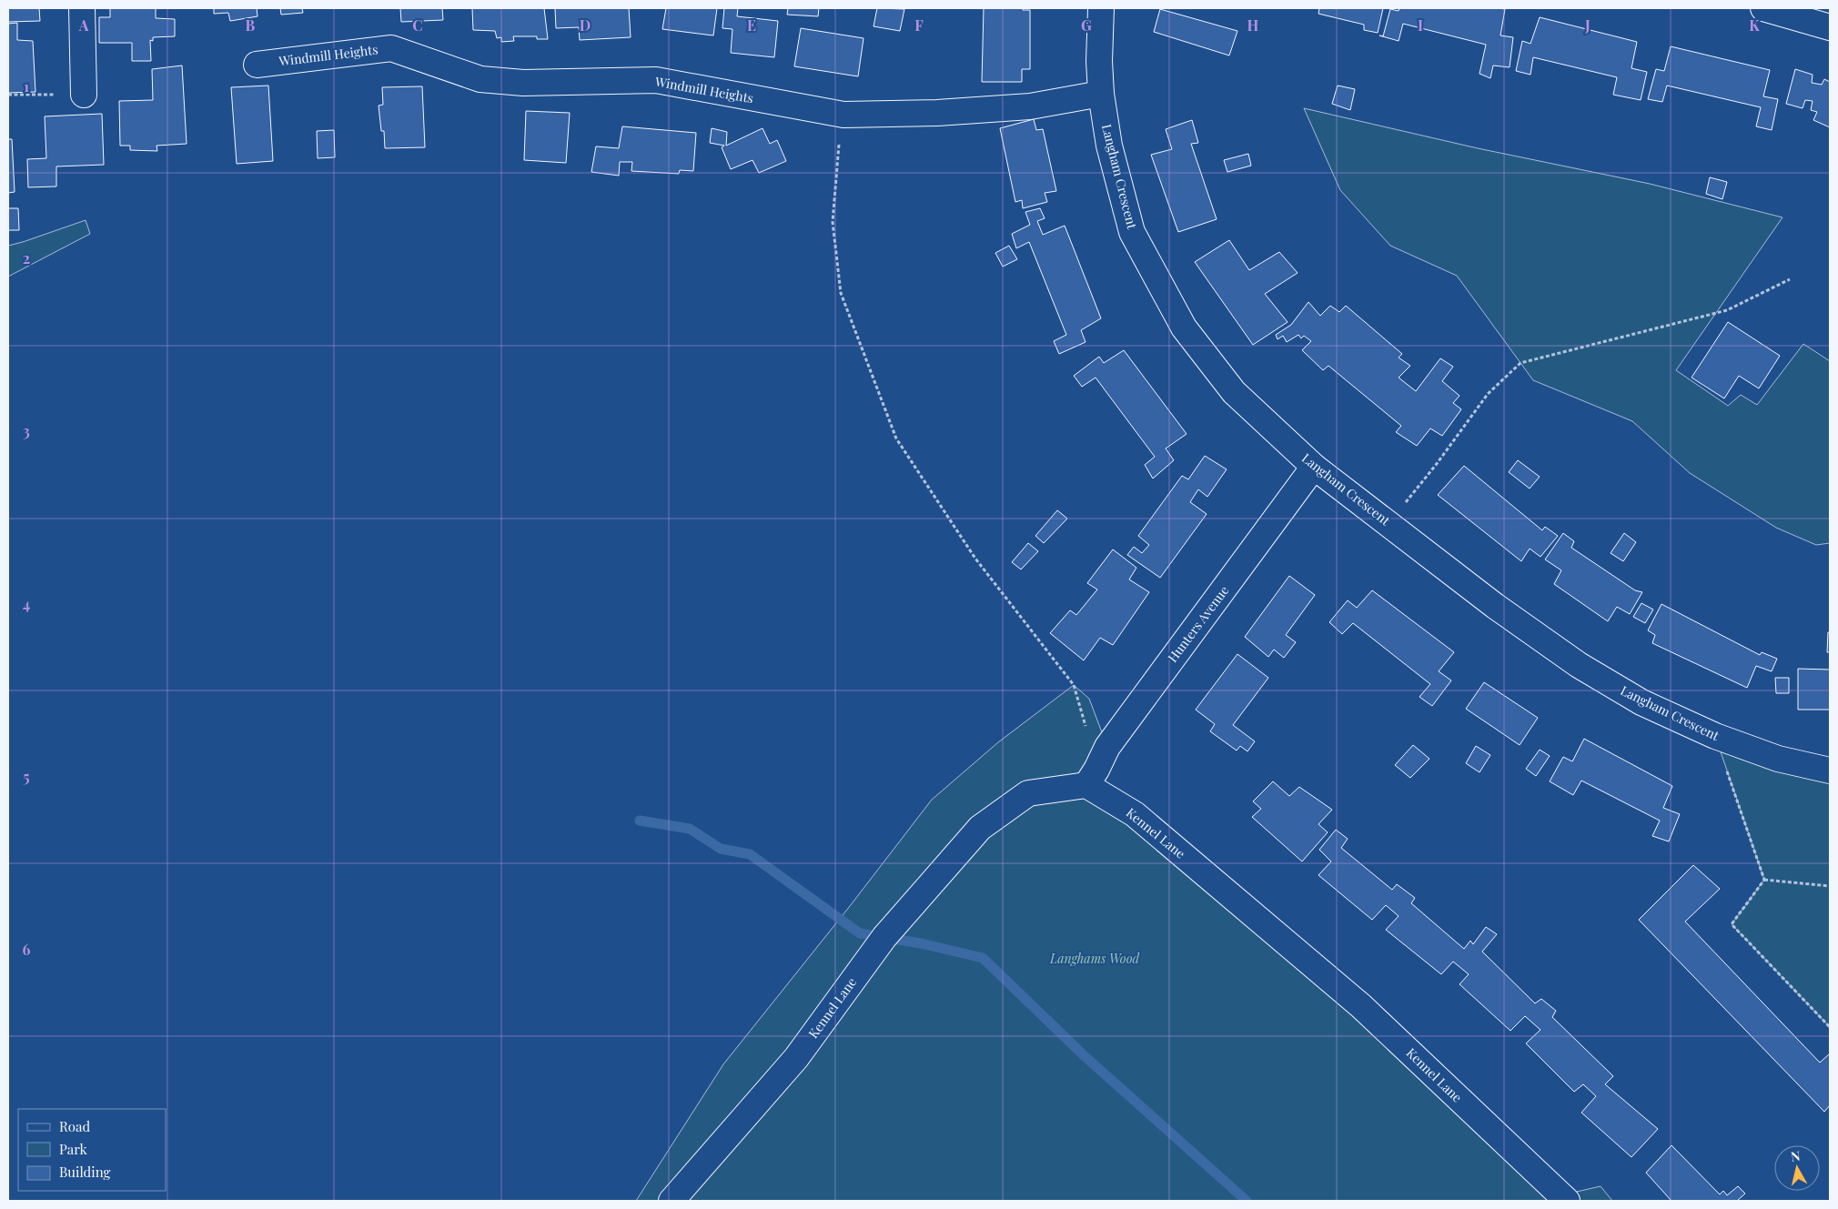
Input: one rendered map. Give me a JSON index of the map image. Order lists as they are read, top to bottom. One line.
{"streets":{"street":["Windmill Heights","Langham Crescent","Hunters Avenue","Kennel Lane"]},"crossings":[["Windmill Heights","Langham Crescent"],["Langham Crescent","Hunters Avenue"],["Hunters Avenue","Kennel Lane"]],"parks":["Langhams Wood"],"legend":["Road","Park","Building"],"north":"top","grid":{"columns":["A","B","C","D","E","F","G","H","I","J","K"],"rows":["1","2","3","4","5","6"]}}
